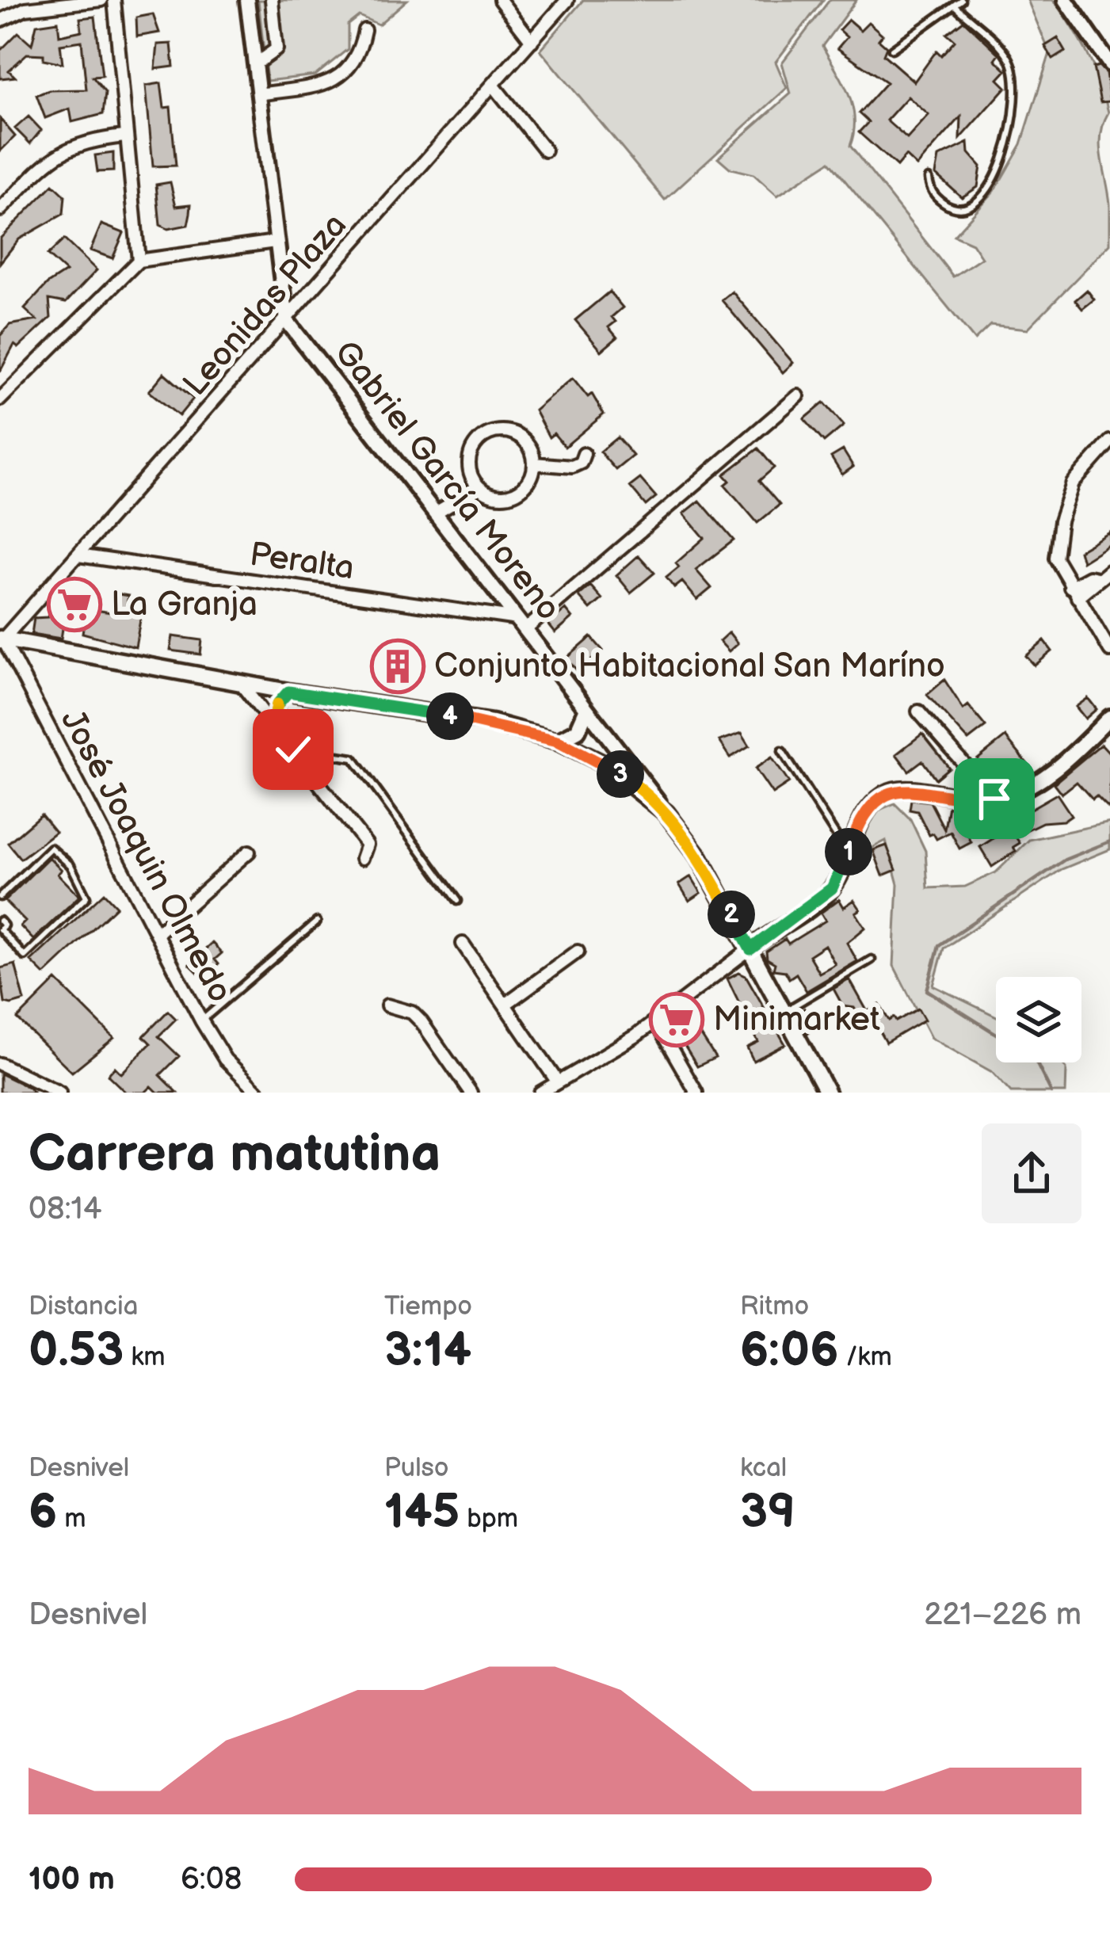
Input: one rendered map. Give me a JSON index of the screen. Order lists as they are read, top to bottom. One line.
{"streets":{"main road":["Gabriel García Moreno"],"street":["Leonidas Plaza","Peralta","José Joaquin Olmedo"]},"crossings":[["Leonidas Plaza","Gabriel García Moreno"],["Leonidas Plaza","Peralta"],["Leonidas Plaza","José Joaquin Olmedo"],["Gabriel García Moreno","Peralta"]],"places":{"supermarket":["La Granja","Minimarket"],"building":["Conjunto Habitacional San Maríno"]},"page":{"pins":["4","3","1","2"],"heading":["Carrera matutina","08:14"],"stats":[["Distancia","0.53 km"],["Tiempo","3:14"],["Ritmo","6:06 /km"],["Desnivel","6 m"],["Pulso","145 bpm"],["kcal","39"]],"chart":["Desnivel","221–226 m"],"list":[{"name":"100 m","note":"6:08"}]}}
